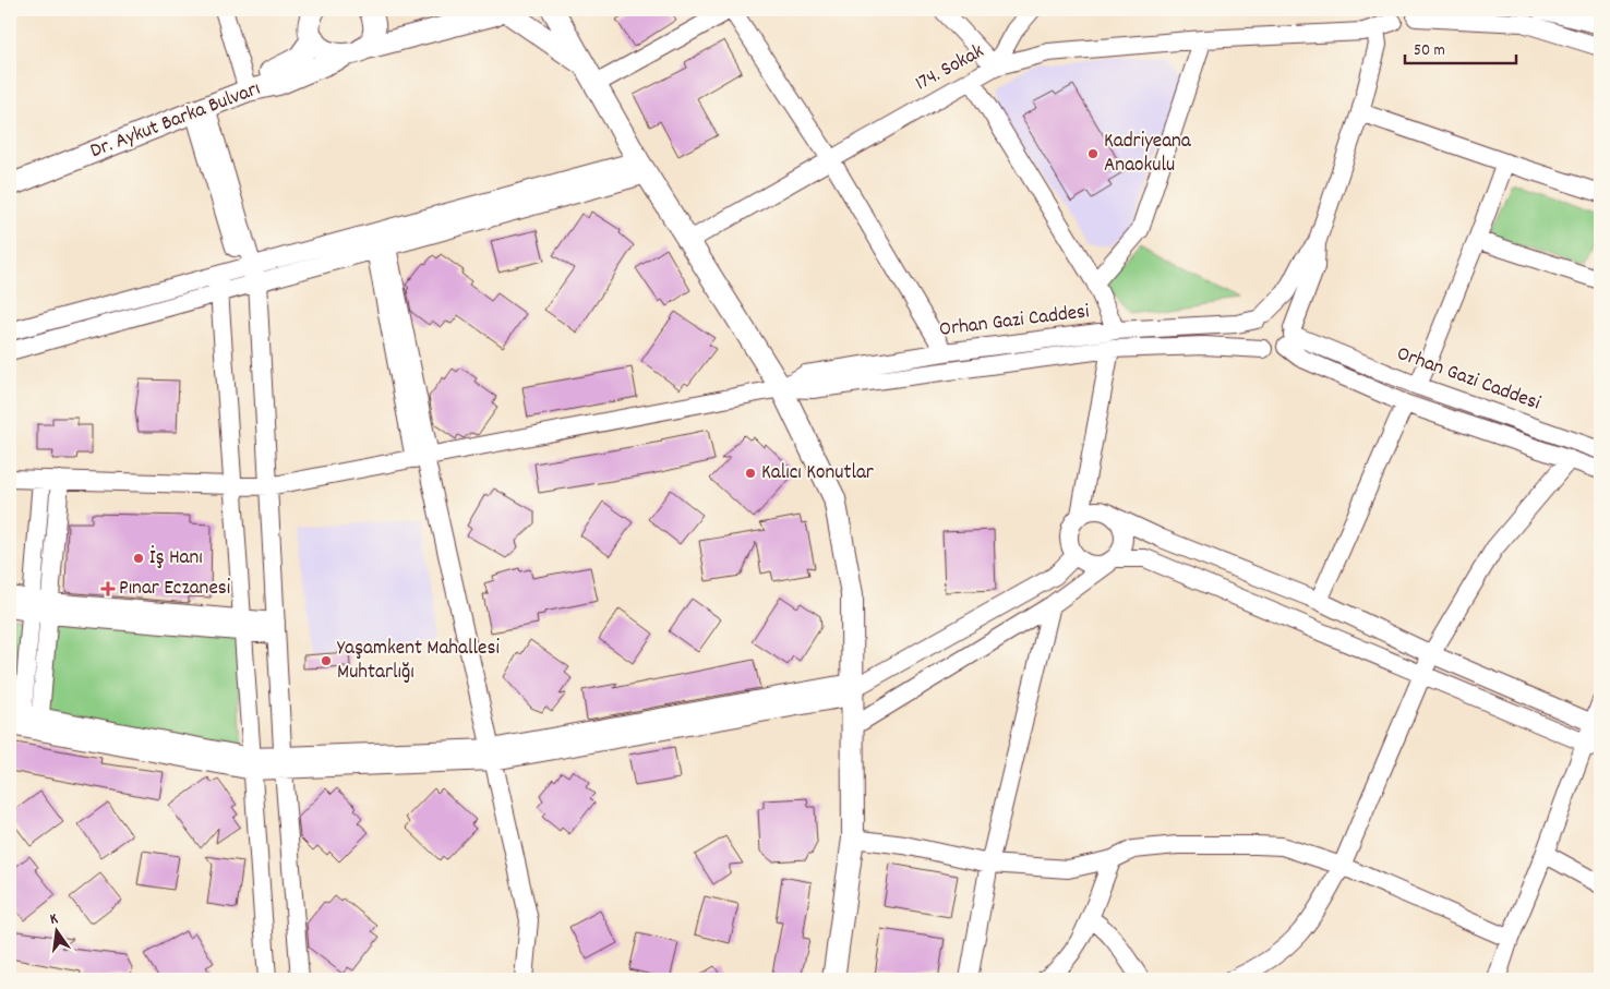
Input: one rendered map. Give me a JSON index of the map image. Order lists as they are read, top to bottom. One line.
{"streets":{"main road":["Dr. Aykut Barka Bulvarı"],"street":["174. Sokak","Orhan Gazi Caddesi"]},"places":{"other":["Kadriyeana Anaokulu","Kalıcı Konutlar","İş Hanı","Yaşamkent Mahallesi Muhtarlığı"],"health":["Pınar Eczanesi"]},"scale_bar":"50 m","north":"top"}
